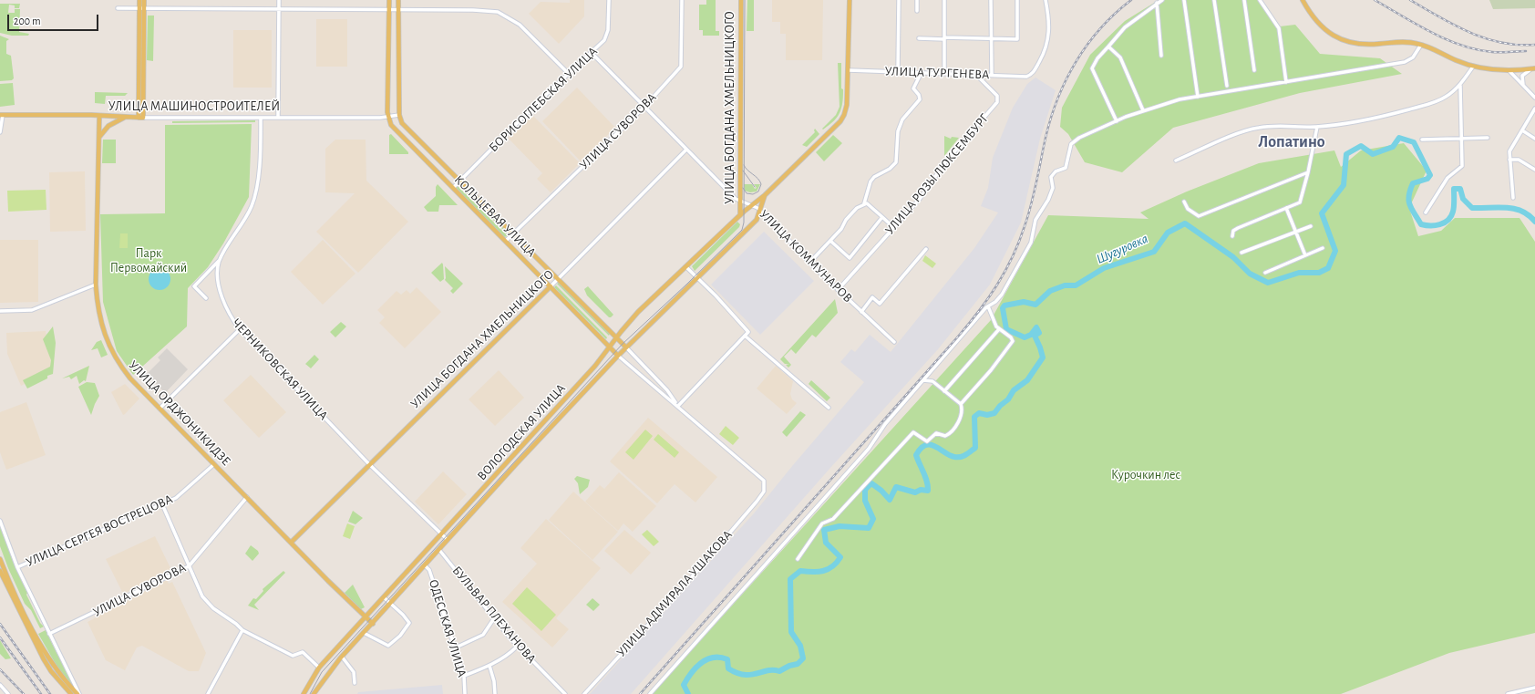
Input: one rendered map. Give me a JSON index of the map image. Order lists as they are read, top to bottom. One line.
{"streets":{"main road":["УЛИЦА МАШИНОСТРОИТЕЛЕЙ","УЛИЦА БОГДАНА ХМЕЛЬНИЦКОГО","КОЛЬЦЕВАЯ УЛИЦА","УЛИЦА ОРДЖОНИКИДЗЕ","ВОЛОГОДСКАЯ УЛИЦА"],"street":["УЛИЦА ТУРГЕНЕВА","БОРИСОГЛЕБСКАЯ УЛИЦА","УЛИЦА СУВОРОВА","УЛИЦА РОЗЫ ЛЮКСЕМБУРГ","УЛИЦА КОММУНАРОВ","ЧЕРНИКОВСКАЯ УЛИЦА","УЛИЦА СЕРГЕЯ ВОСТРЕЦОВА","УЛИЦА АДМИРАЛА УШАКОВА","БУЛЬВАР ПЛЕХАНОВА","ОДЕССКАЯ УЛИЦА"]},"crossings":[["УЛИЦА ТУРГЕНЕВА","УЛИЦА РОЗЫ ЛЮКСЕМБУРГ"],["УЛИЦА ТУРГЕНЕВА","ВОЛОГОДСКАЯ УЛИЦА"],["БОРИСОГЛЕБСКАЯ УЛИЦА","КОЛЬЦЕВАЯ УЛИЦА"],["БОРИСОГЛЕБСКАЯ УЛИЦА","УЛИЦА КОММУНАРОВ"],["УЛИЦА МАШИНОСТРОИТЕЛЕЙ","КОЛЬЦЕВАЯ УЛИЦА"],["УЛИЦА МАШИНОСТРОИТЕЛЕЙ","ЧЕРНИКОВСКАЯ УЛИЦА"],["УЛИЦА МАШИНОСТРОИТЕЛЕЙ","УЛИЦА ОРДЖОНИКИДЗЕ"],["УЛИЦА БОГДАНА ХМЕЛЬНИЦКОГО","КОЛЬЦЕВАЯ УЛИЦА"],["УЛИЦА БОГДАНА ХМЕЛЬНИЦКОГО","УЛИЦА КОММУНАРОВ"],["УЛИЦА БОГДАНА ХМЕЛЬНИЦКОГО","ЧЕРНИКОВСКАЯ УЛИЦА"],["УЛИЦА БОГДАНА ХМЕЛЬНИЦКОГО","УЛИЦА ОРДЖОНИКИДЗЕ"],["УЛИЦА БОГДАНА ХМЕЛЬНИЦКОГО","ВОЛОГОДСКАЯ УЛИЦА"],["УЛИЦА СУВОРОВА","КОЛЬЦЕВАЯ УЛИЦА"],["УЛИЦА СУВОРОВА","УЛИЦА КОММУНАРОВ"],["УЛИЦА СУВОРОВА","УЛИЦА ОРДЖОНИКИДЗЕ"],["УЛИЦА РОЗЫ ЛЮКСЕМБУРГ","УЛИЦА КОММУНАРОВ"],["КОЛЬЦЕВАЯ УЛИЦА","ВОЛОГОДСКАЯ УЛИЦА"],["КОЛЬЦЕВАЯ УЛИЦА","УЛИЦА АДМИРАЛА УШАКОВА"],["УЛИЦА КОММУНАРОВ","ВОЛОГОДСКАЯ УЛИЦА"],["ЧЕРНИКОВСКАЯ УЛИЦА","ВОЛОГОДСКАЯ УЛИЦА"],["УЛИЦА ОРДЖОНИКИДЗЕ","ВОЛОГОДСКАЯ УЛИЦА"],["УЛИЦА ОРДЖОНИКИДЗЕ","УЛИЦА СЕРГЕЯ ВОСТРЕЦОВА"],["ВОЛОГОДСКАЯ УЛИЦА","БУЛЬВАР ПЛЕХАНОВА"],["ВОЛОГОДСКАЯ УЛИЦА","ОДЕССКАЯ УЛИЦА"]],"districts":["Лопатино"],"water":["Шугуровка"],"parks":["Парк Первомайский","Курочкин лес"],"scale_bar":"200 m"}
